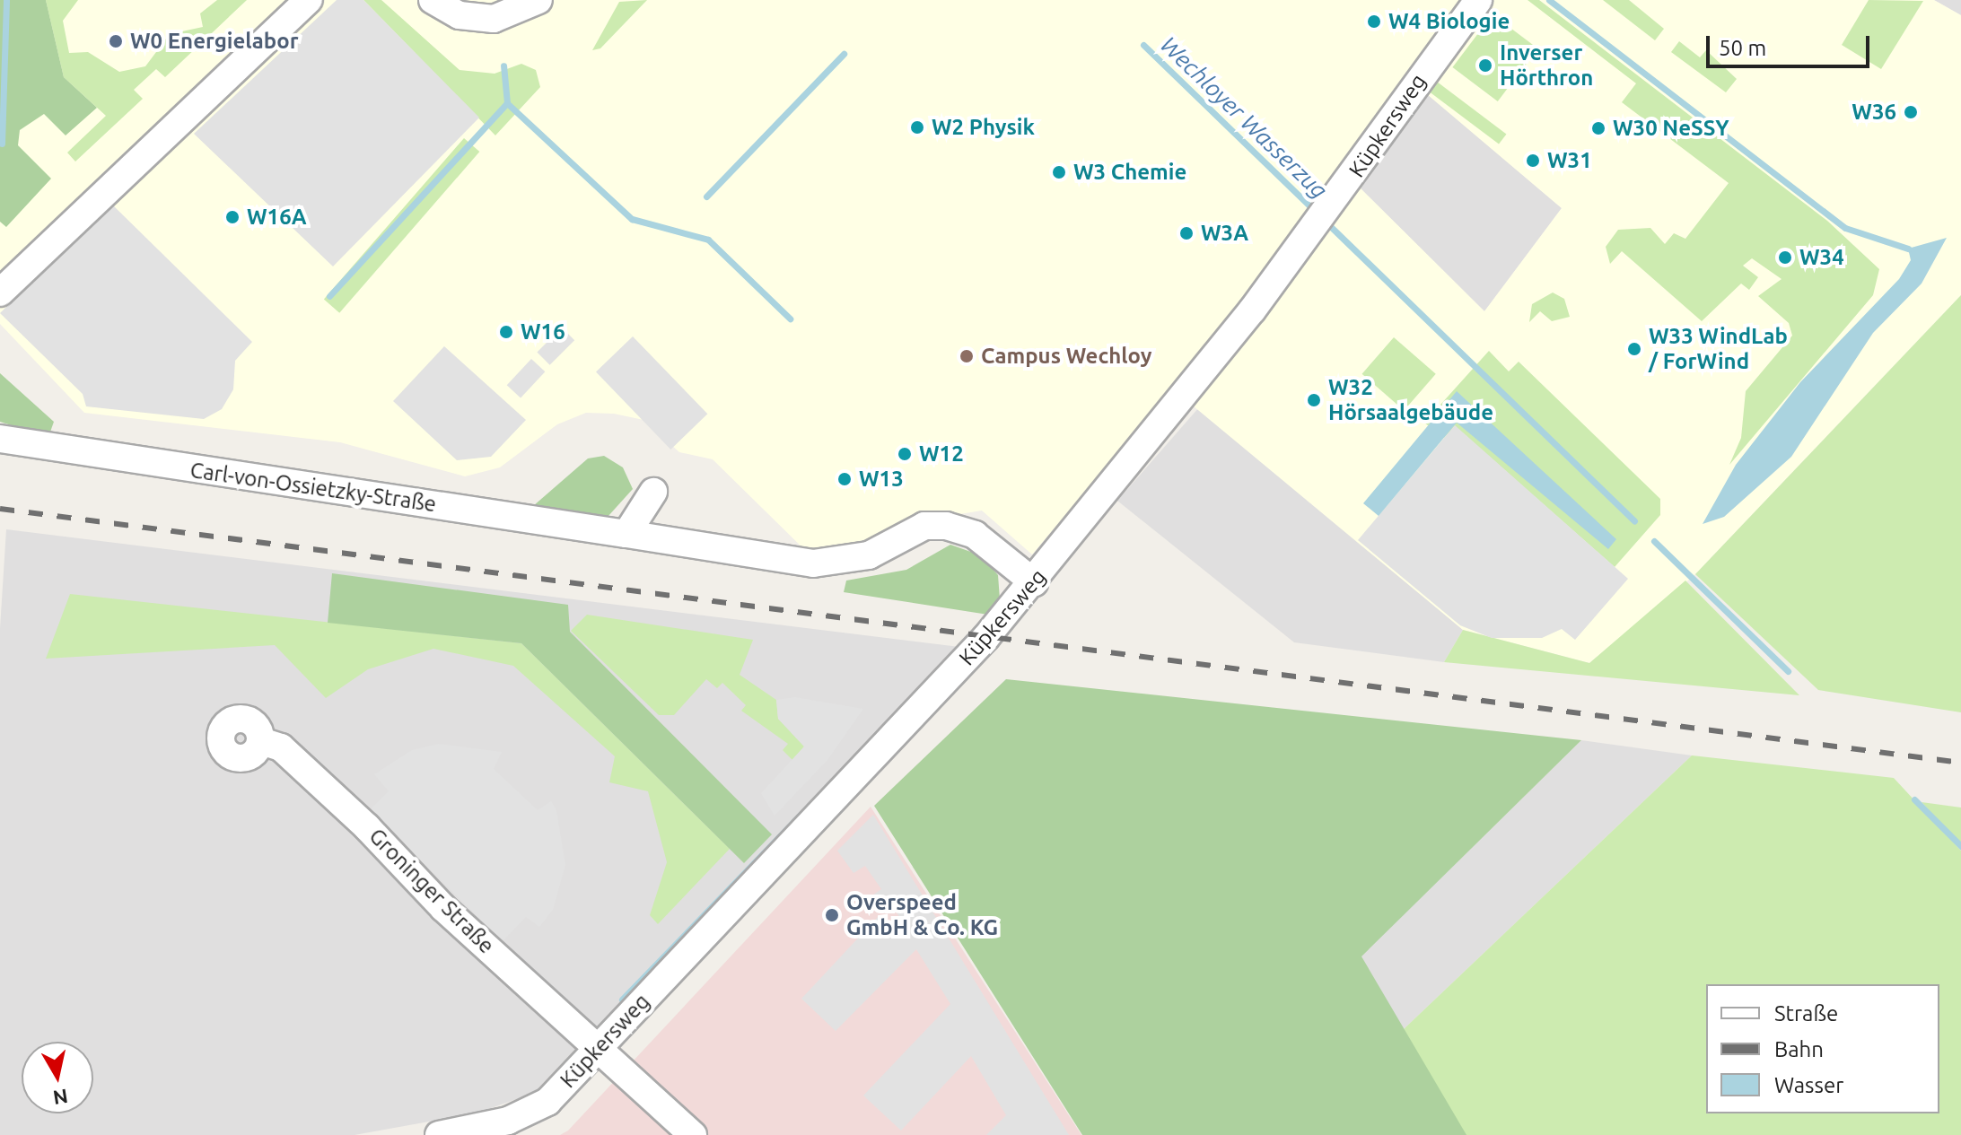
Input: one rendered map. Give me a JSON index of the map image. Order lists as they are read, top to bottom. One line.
{"streets":{"street":["Küpkersweg","Carl-von-Ossietzky-Straße","Groninger Straße"]},"crossings":[["Küpkersweg","Carl-von-Ossietzky-Straße"],["Küpkersweg","Groninger Straße"]],"water":["Wechloyer Wasserzug"],"places":["W4 Biologie","W0 Energielabor","Inverser Hörthron","W36","W2 Physik","W30 NeSSY","W31","W3 Chemie","W16A","W3A","W34","W16","W33 WindLab / ForWind","Campus Wechloy","W32 Hörsaalgebäude","W12","W13","Overspeed GmbH & Co. KG"],"legend":["Straße","Bahn","Wasser"],"scale_bar":"50 m","north":"bottom"}
